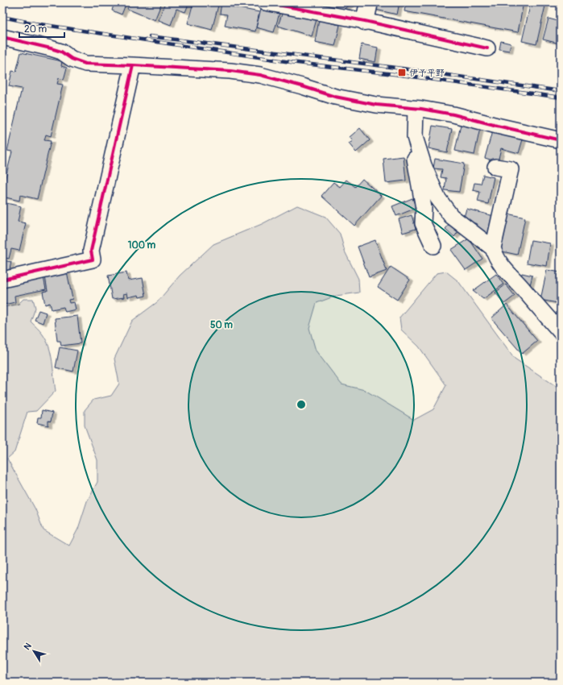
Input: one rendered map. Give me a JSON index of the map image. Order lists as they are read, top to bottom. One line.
{"places":{"transit":["伊予平野"]},"scale_bar":"20 m","north":"top left","rings":["100 m","50 m"]}
